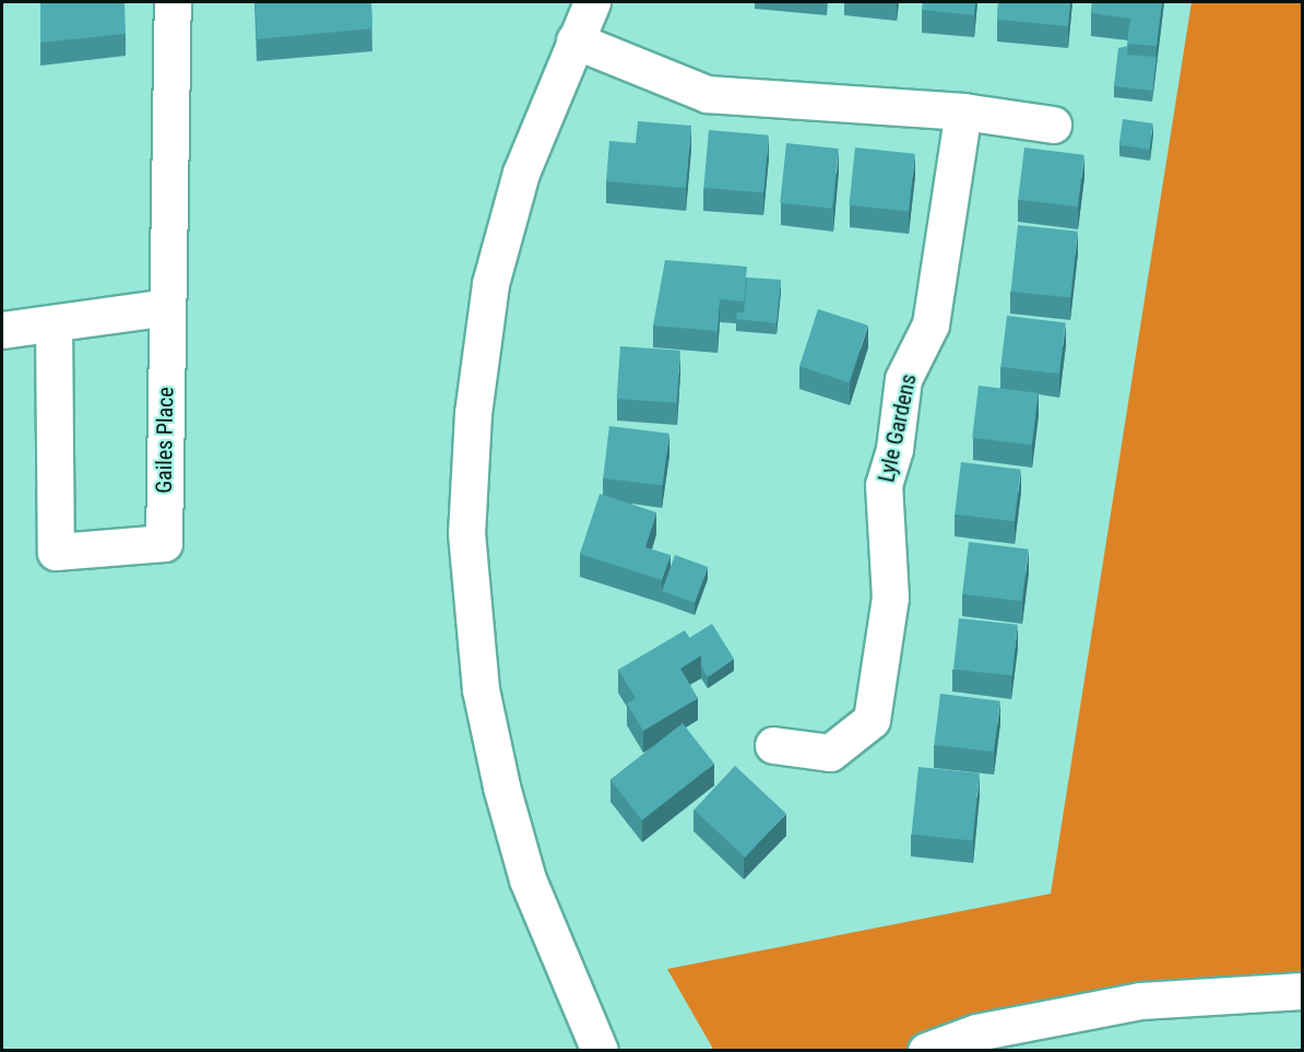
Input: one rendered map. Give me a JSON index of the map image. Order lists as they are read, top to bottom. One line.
{"streets":{"street":["Lyle Gardens","Gailes Place"]}}
